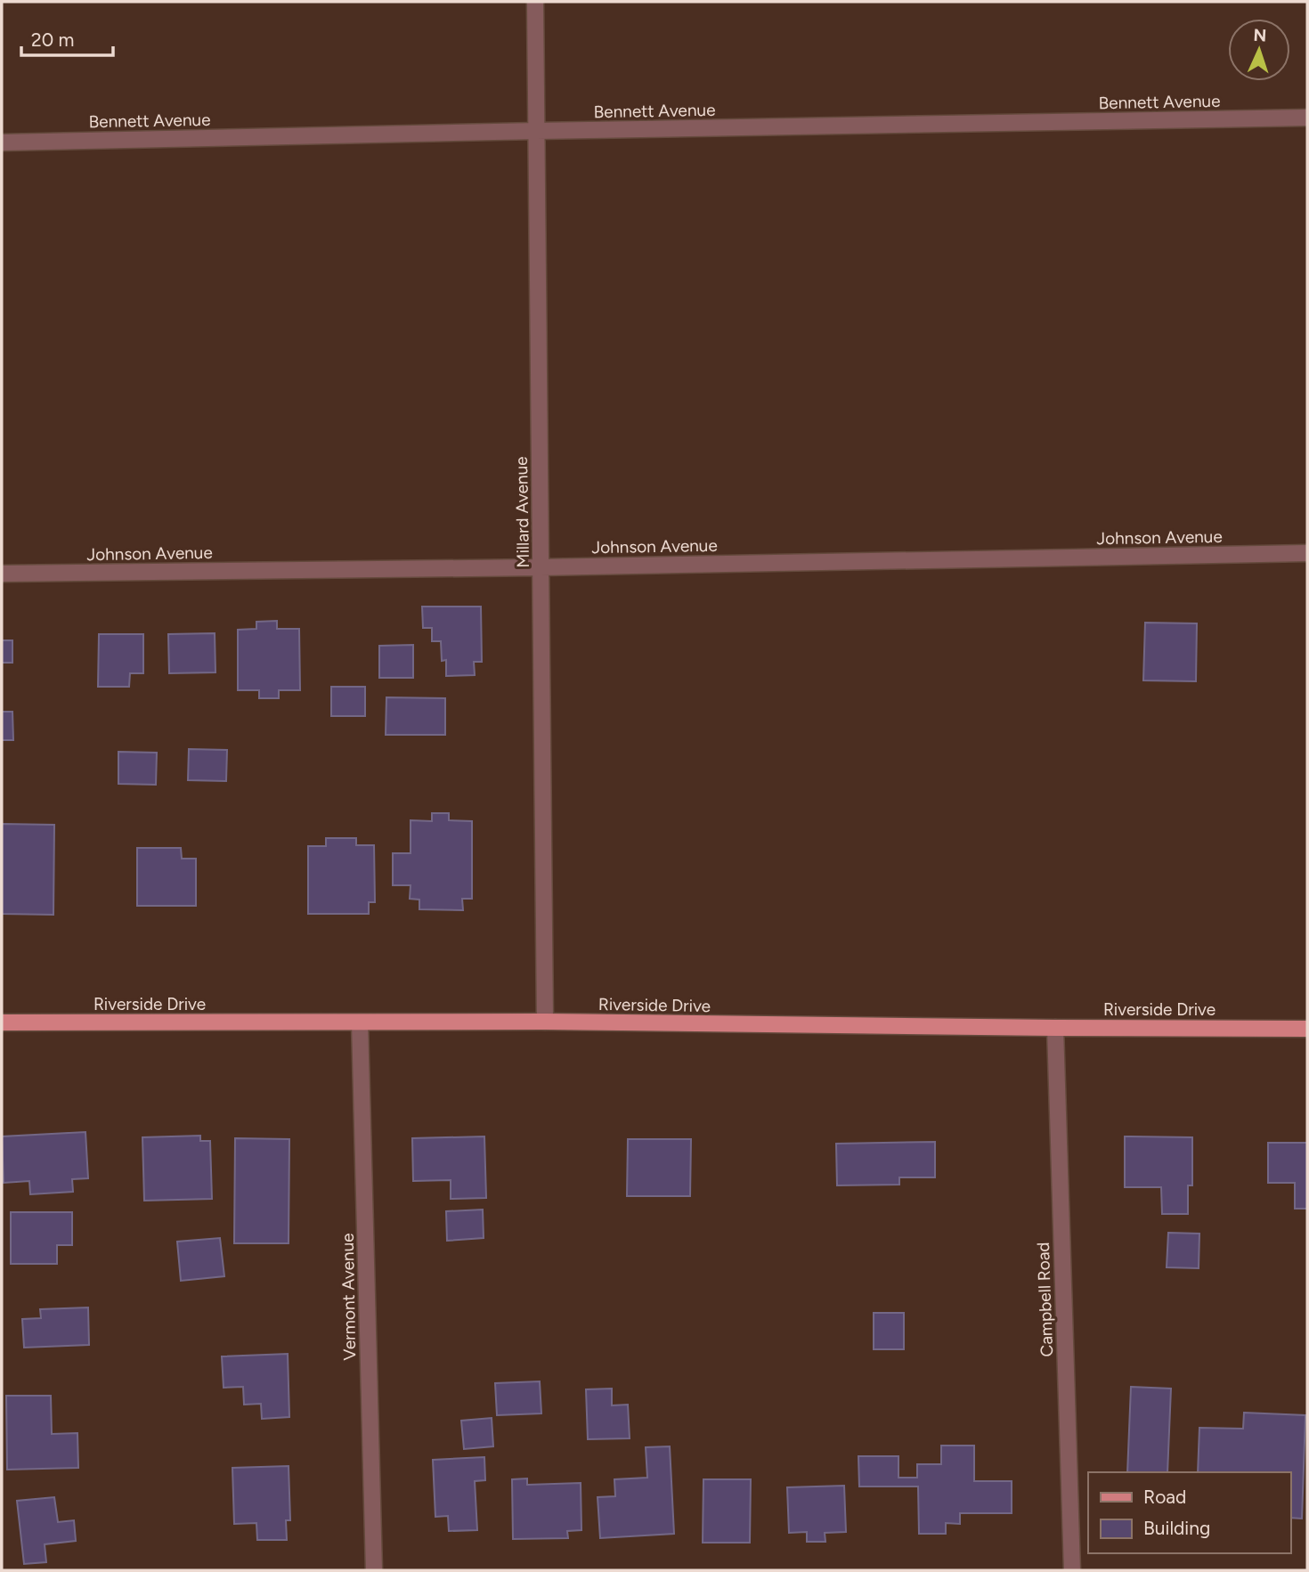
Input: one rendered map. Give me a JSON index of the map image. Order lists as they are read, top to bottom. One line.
{"streets":{"main road":["Riverside Drive"],"street":["Bennett Avenue","Millard Avenue","Johnson Avenue","Vermont Avenue","Campbell Road"]},"crossings":[["Bennett Avenue","Millard Avenue"],["Millard Avenue","Johnson Avenue"],["Millard Avenue","Riverside Drive"],["Riverside Drive","Vermont Avenue"],["Riverside Drive","Campbell Road"]],"legend":["Road","Building"],"scale_bar":"20 m","north":"top"}
